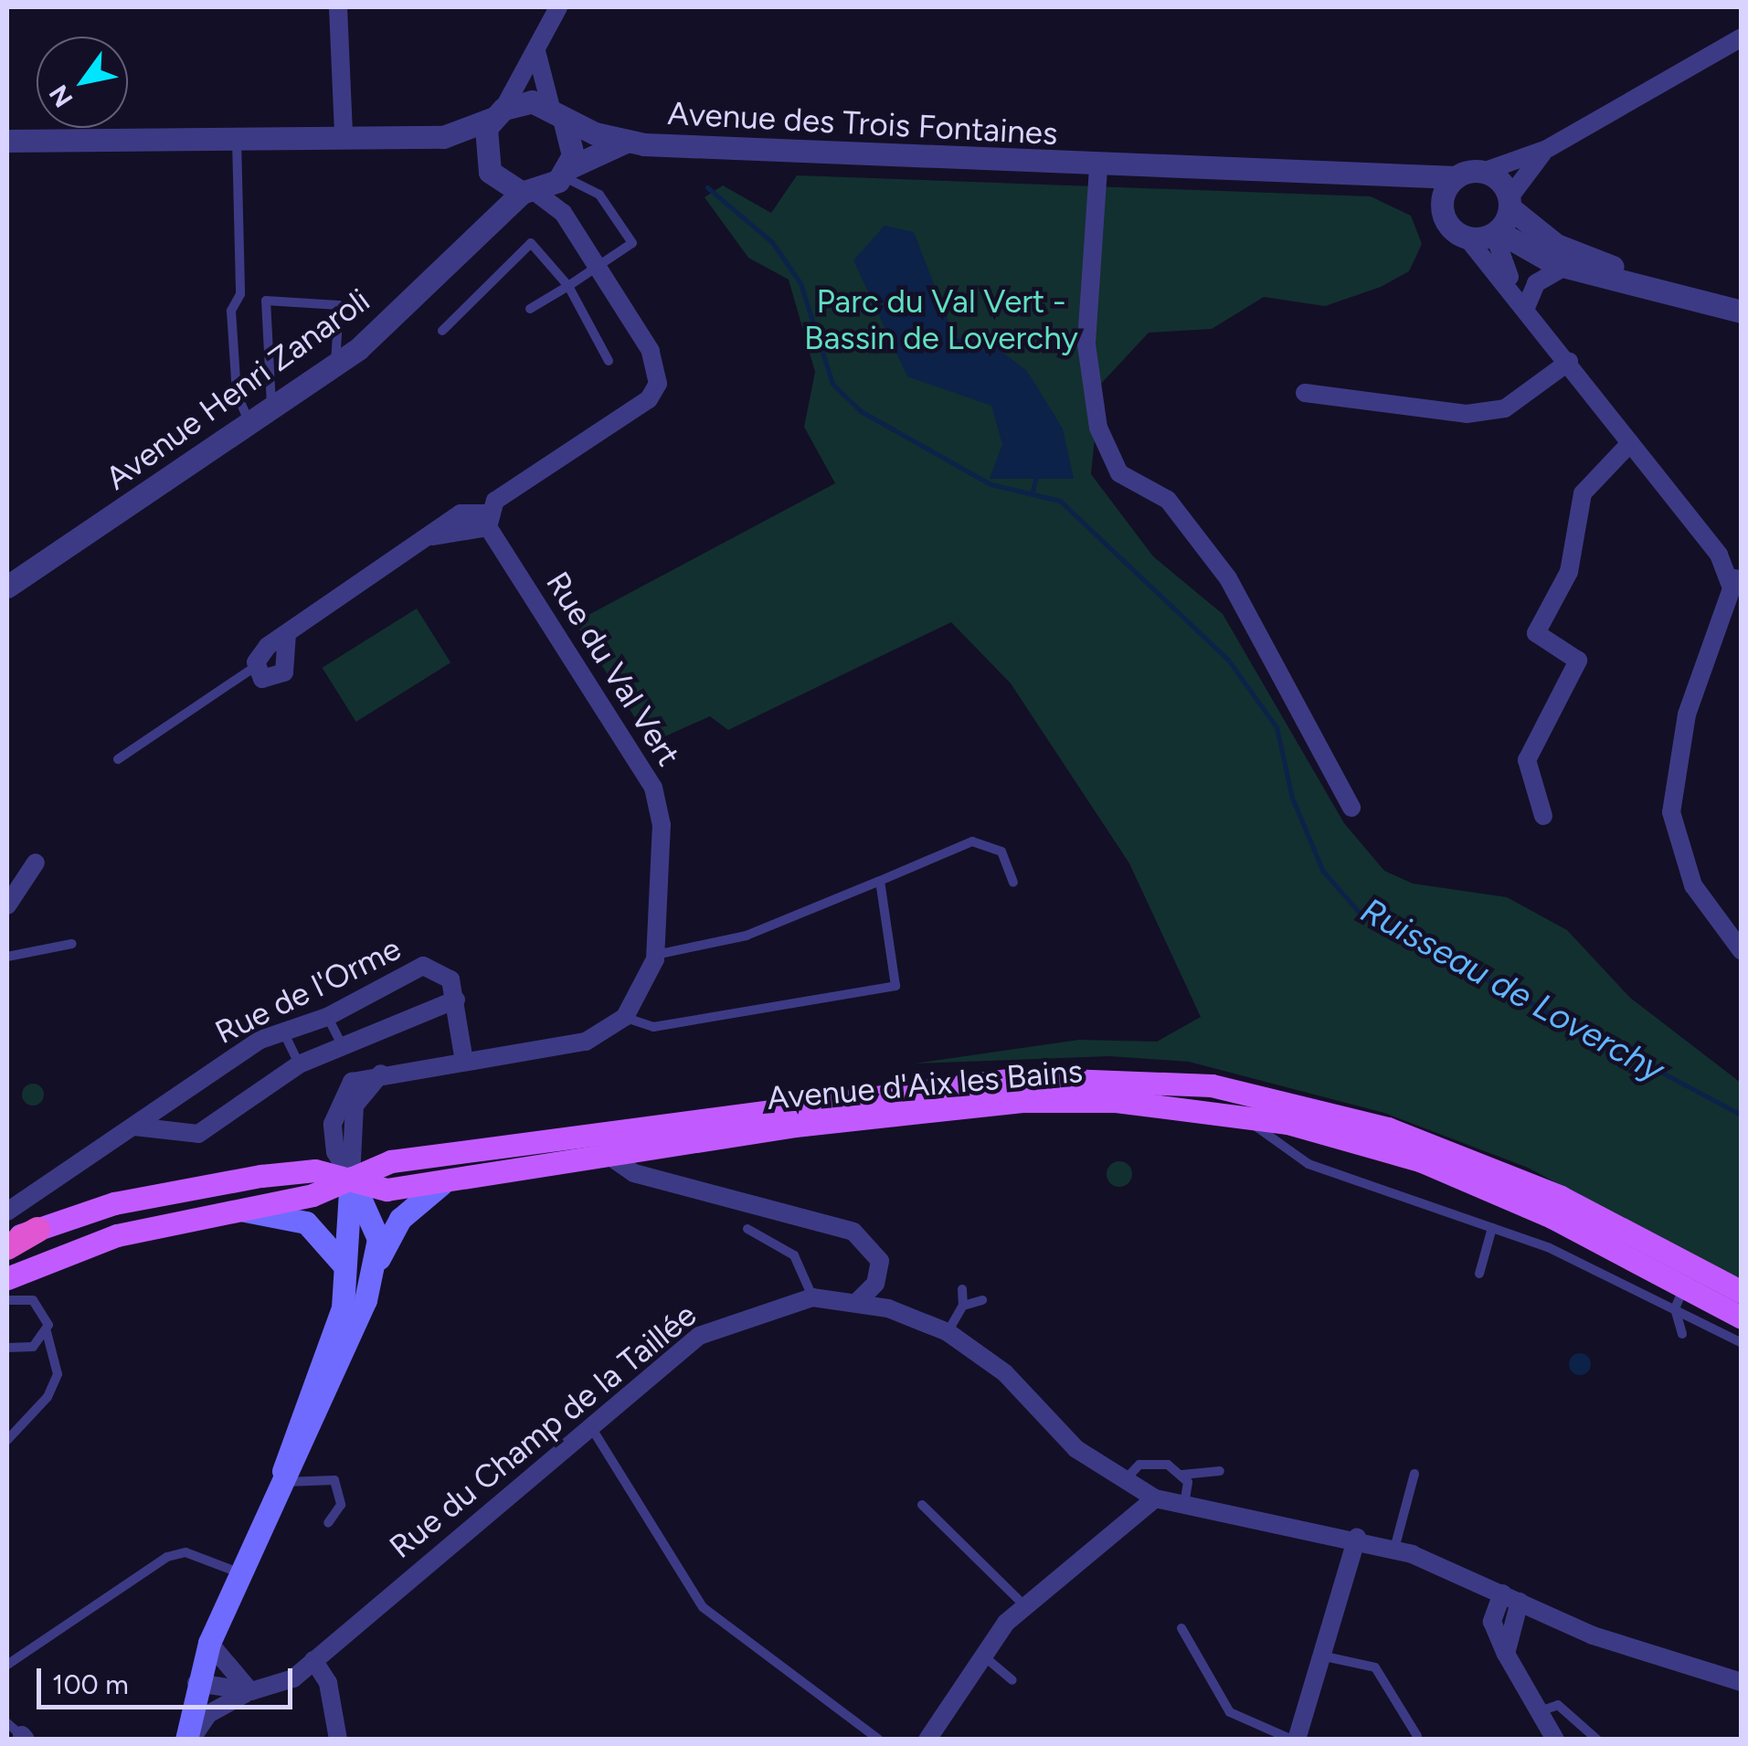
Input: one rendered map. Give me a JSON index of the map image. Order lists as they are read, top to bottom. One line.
{"streets":{"main road":["Avenue d'Aix les Bains"],"street":["Avenue des Trois Fontaines","Avenue Henri Zanaroli","Rue du Val Vert","Rue de l'Orme","Rue du Champ de la Taillée"]},"crossings":[["Avenue des Trois Fontaines","Avenue Henri Zanaroli"]],"water":["Ruisseau de Loverchy"],"parks":["Parc du Val Vert - Bassin de Loverchy"],"scale_bar":"100 m","north":"bottom left"}
